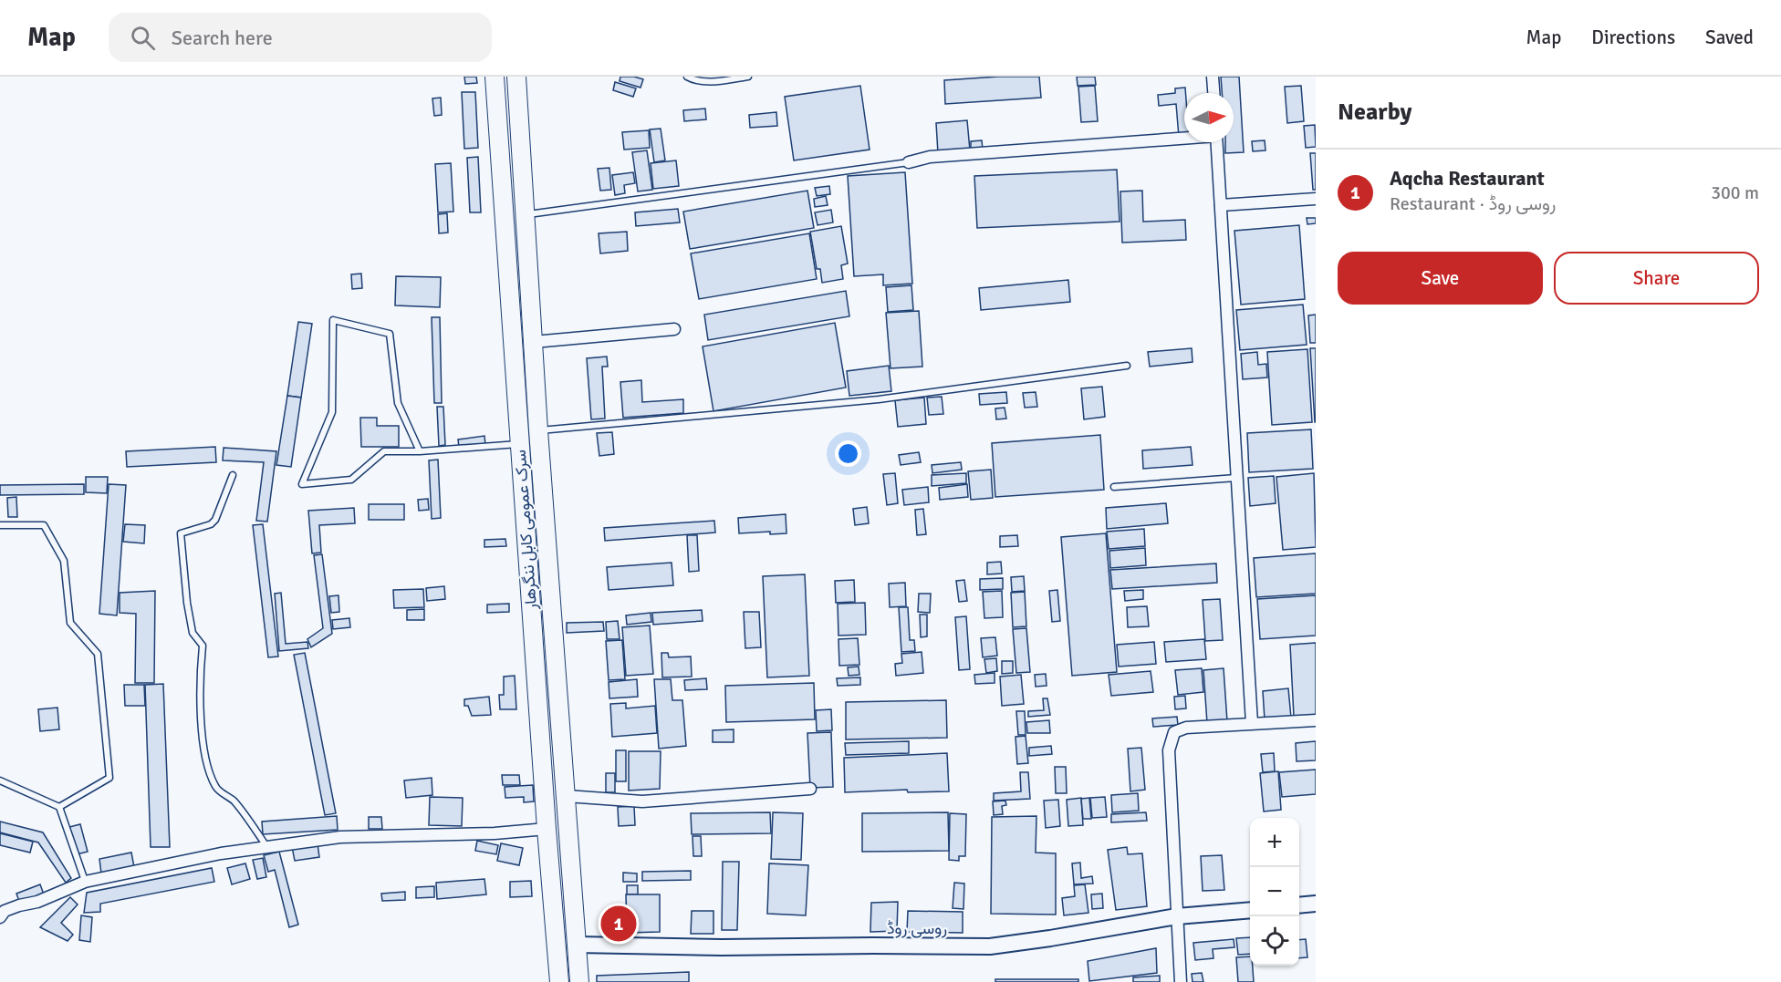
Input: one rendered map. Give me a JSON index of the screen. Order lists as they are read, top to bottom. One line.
{"streets":{"highway":["سرک عمومی کابل ننگرهار"],"main road":["روسی روڈ"]},"crossings":[["سرک عمومی کابل ننگرهار","روسی روڈ"]],"north":"right","page":{"header":"Map","search":"Search here","nav":["Map","Directions","Saved"],"heading":"Nearby","list":[{"mark":"1","name":"Aqcha Restaurant","note":"Restaurant · روسی روڈ","value":"300 m"}],"buttons":["Save","Share"],"map_buttons":["+","−"],"pins":"1"}}
